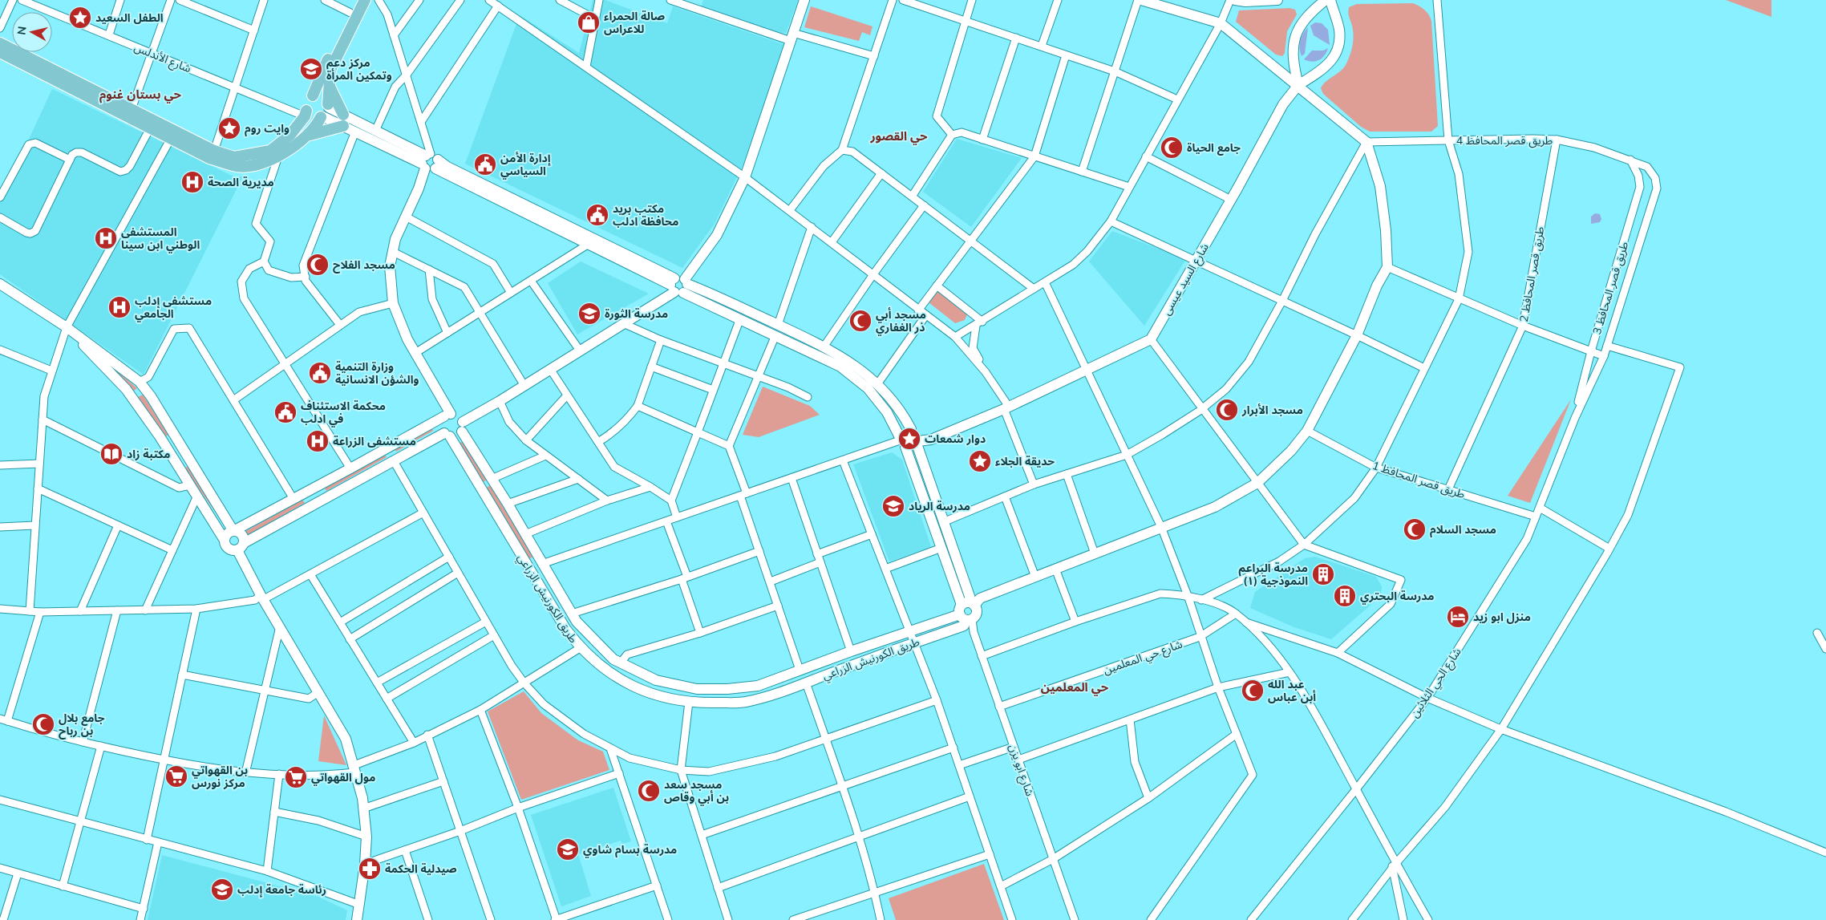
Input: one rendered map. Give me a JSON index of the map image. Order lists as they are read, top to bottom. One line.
{"streets":{"street":["شارع الأندلس","طريق قصر المحافظ 4","طريق قصر المحافظ 2","شارع السيد عيسى","طريق قصر المحافظ 3","طريق قصر المحافظ 1","طريق الكورنيش الزراعي","شارع حي المعلمين","شارع الحي الثلاثين","شارع ابو يزن"]},"crossings":[["طريق قصر المحافظ 4","طريق قصر المحافظ 2"],["طريق قصر المحافظ 4","طريق قصر المحافظ 3"],["طريق قصر المحافظ 4","شارع الحي الثلاثين"],["طريق قصر المحافظ 2","طريق قصر المحافظ 1"],["طريق قصر المحافظ 3","شارع الحي الثلاثين"],["طريق قصر المحافظ 1","طريق الكورنيش الزراعي"],["طريق قصر المحافظ 1","شارع الحي الثلاثين"],["طريق الكورنيش الزراعي","شارع ابو يزن"],["شارع حي المعلمين","شارع ابو يزن"]],"districts":["حي بستان غنوم","حي القصور","حي المعلمين"],"places":{"place":["الطفل السعيد","وايت روم","دوار شمعات","حديقة الجلاء"],"shop":["صالة الحمراء للاعراس"],"school or university":["مركز دعم وتمكين المرأة","مدرسة الثورة","مدرسة الرياد","مدرسة بسام شاوي","رئاسة جامعة إدلب"],"mosque":["جامع الحياة","مسجد الفلاح","مسجد أبي ذر الغفاري","مسجد الأبرار","مسجد السلام","عبد الله أبن عباس","جامع بلال بن رباح","مسجد سعد بن أبي وقاص"],"public building":["إدارة الأمن السياسي","مكتب بريد محافظة ادلب","وزارة التنمية والشؤن الانسانية","محكمة الاستئناف في ادلب"],"hospital":["مديرية الصحة","المستشفى الوطني ابن سينا","مستشفى إدلب الجامعي","مستشفى الزراعة"],"library":["مكتبة زاد"],"building":["مدرسة البراعم النموذجية (١)","مدرسة البحتري"],"hotel":["منزل ابو زيد"],"supermarket":["بن القهواتي مركز نورس","مول القهواتي"],"pharmacy":["صيدلية الحكمة"]},"north":"left"}
